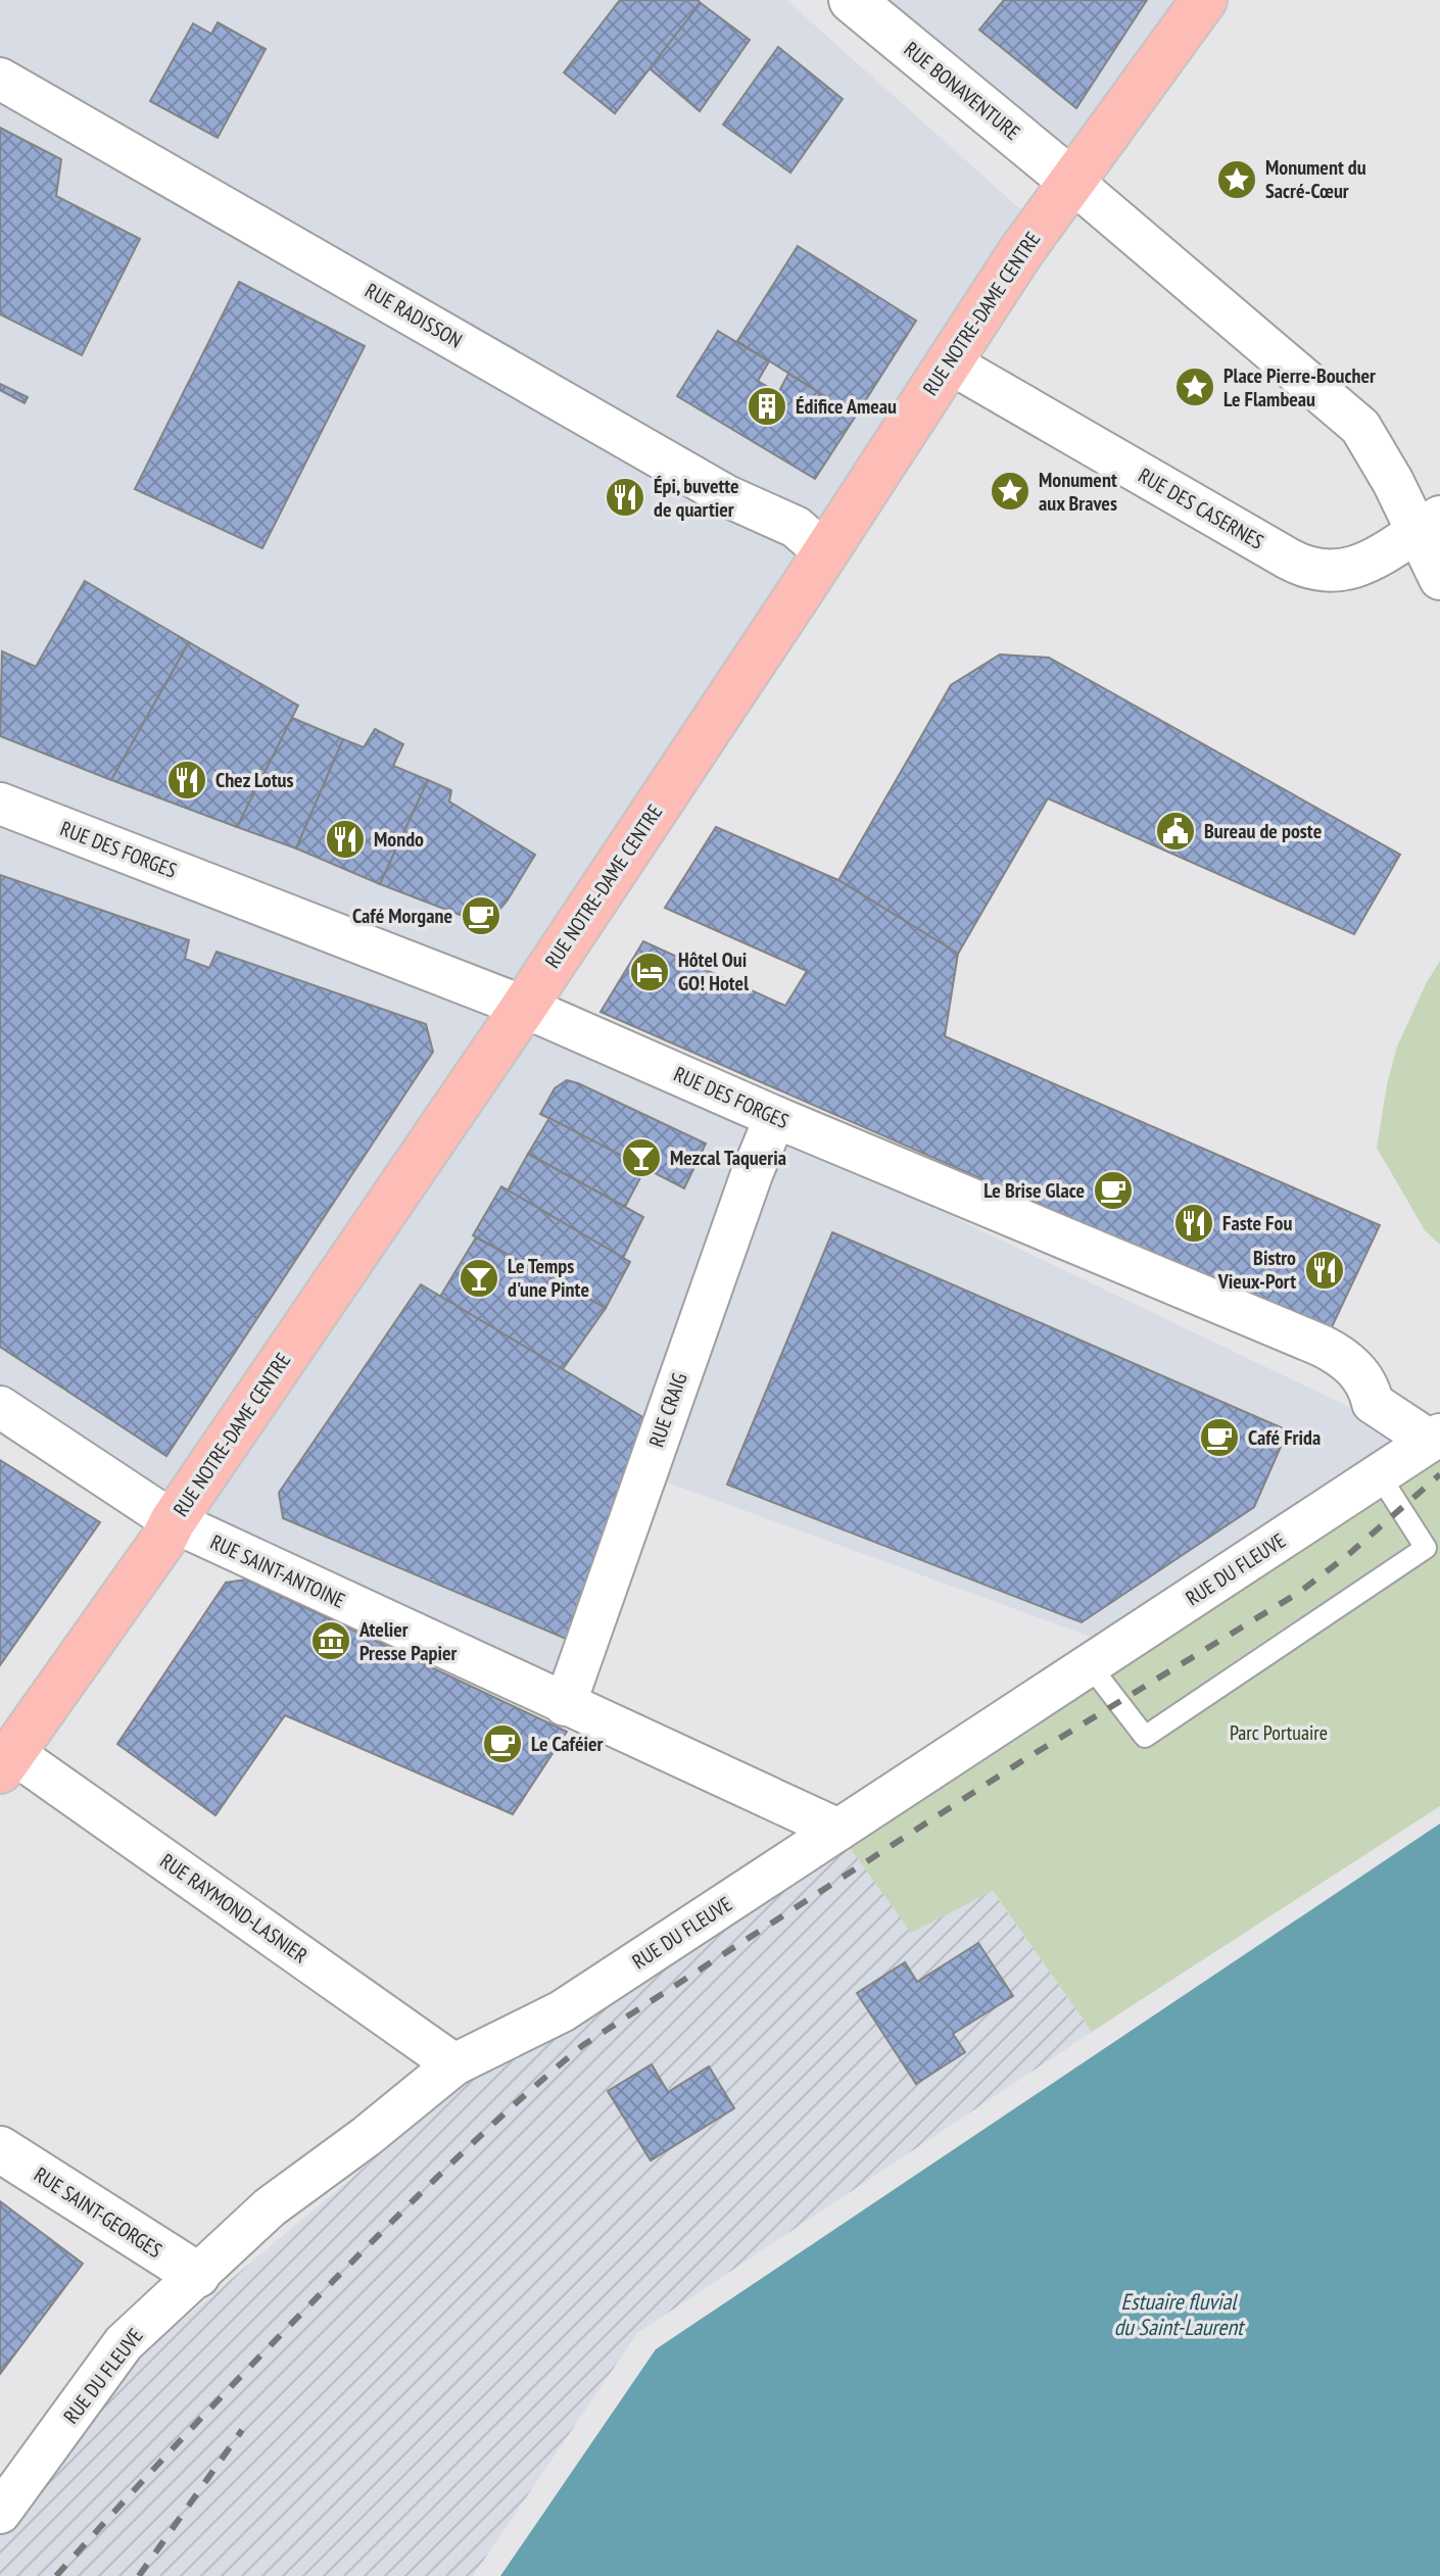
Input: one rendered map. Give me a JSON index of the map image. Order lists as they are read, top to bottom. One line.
{"streets":{"main road":["RUE NOTRE-DAME CENTRE"],"street":["RUE BONAVENTURE","RUE RADISSON","RUE DES CASERNES","RUE DES FORGES","RUE CRAIG","RUE DU FLEUVE","RUE SAINT-ANTOINE","RUE RAYMOND-LASNIER","RUE SAINT-GEORGES"]},"crossings":[["RUE BONAVENTURE","RUE NOTRE-DAME CENTRE"],["RUE NOTRE-DAME CENTRE","RUE RADISSON"],["RUE NOTRE-DAME CENTRE","RUE DES CASERNES"],["RUE NOTRE-DAME CENTRE","RUE DES FORGES"],["RUE NOTRE-DAME CENTRE","RUE SAINT-ANTOINE"],["RUE NOTRE-DAME CENTRE","RUE RAYMOND-LASNIER"],["RUE DES FORGES","RUE CRAIG"],["RUE DES FORGES","RUE DU FLEUVE"],["RUE CRAIG","RUE SAINT-ANTOINE"],["RUE DU FLEUVE","RUE SAINT-ANTOINE"],["RUE DU FLEUVE","RUE RAYMOND-LASNIER"],["RUE DU FLEUVE","RUE SAINT-GEORGES"]],"water":["Estuaire fluvial du Saint-Laurent"],"parks":["Parc Portuaire"],"places":{"place":["Monument du Sacré-Cœur","Place Pierre-Boucher Le Flambeau","Monument aux Braves"],"building":["Édifice Ameau"],"restaurant":["Épi, buvette de quartier","Chez Lotus","Mondo","Faste Fou","Bistro Vieux-Port"],"public building":["Bureau de poste"],"cafe":["Café Morgane","Le Brise Glace","Café Frida","Le Caféier"],"hotel":["Hôtel Oui GO! Hotel"],"bar":["Mezcal Taqueria","Le Temps d'une Pinte"],"museum":["Atelier Presse Papier"]}}
